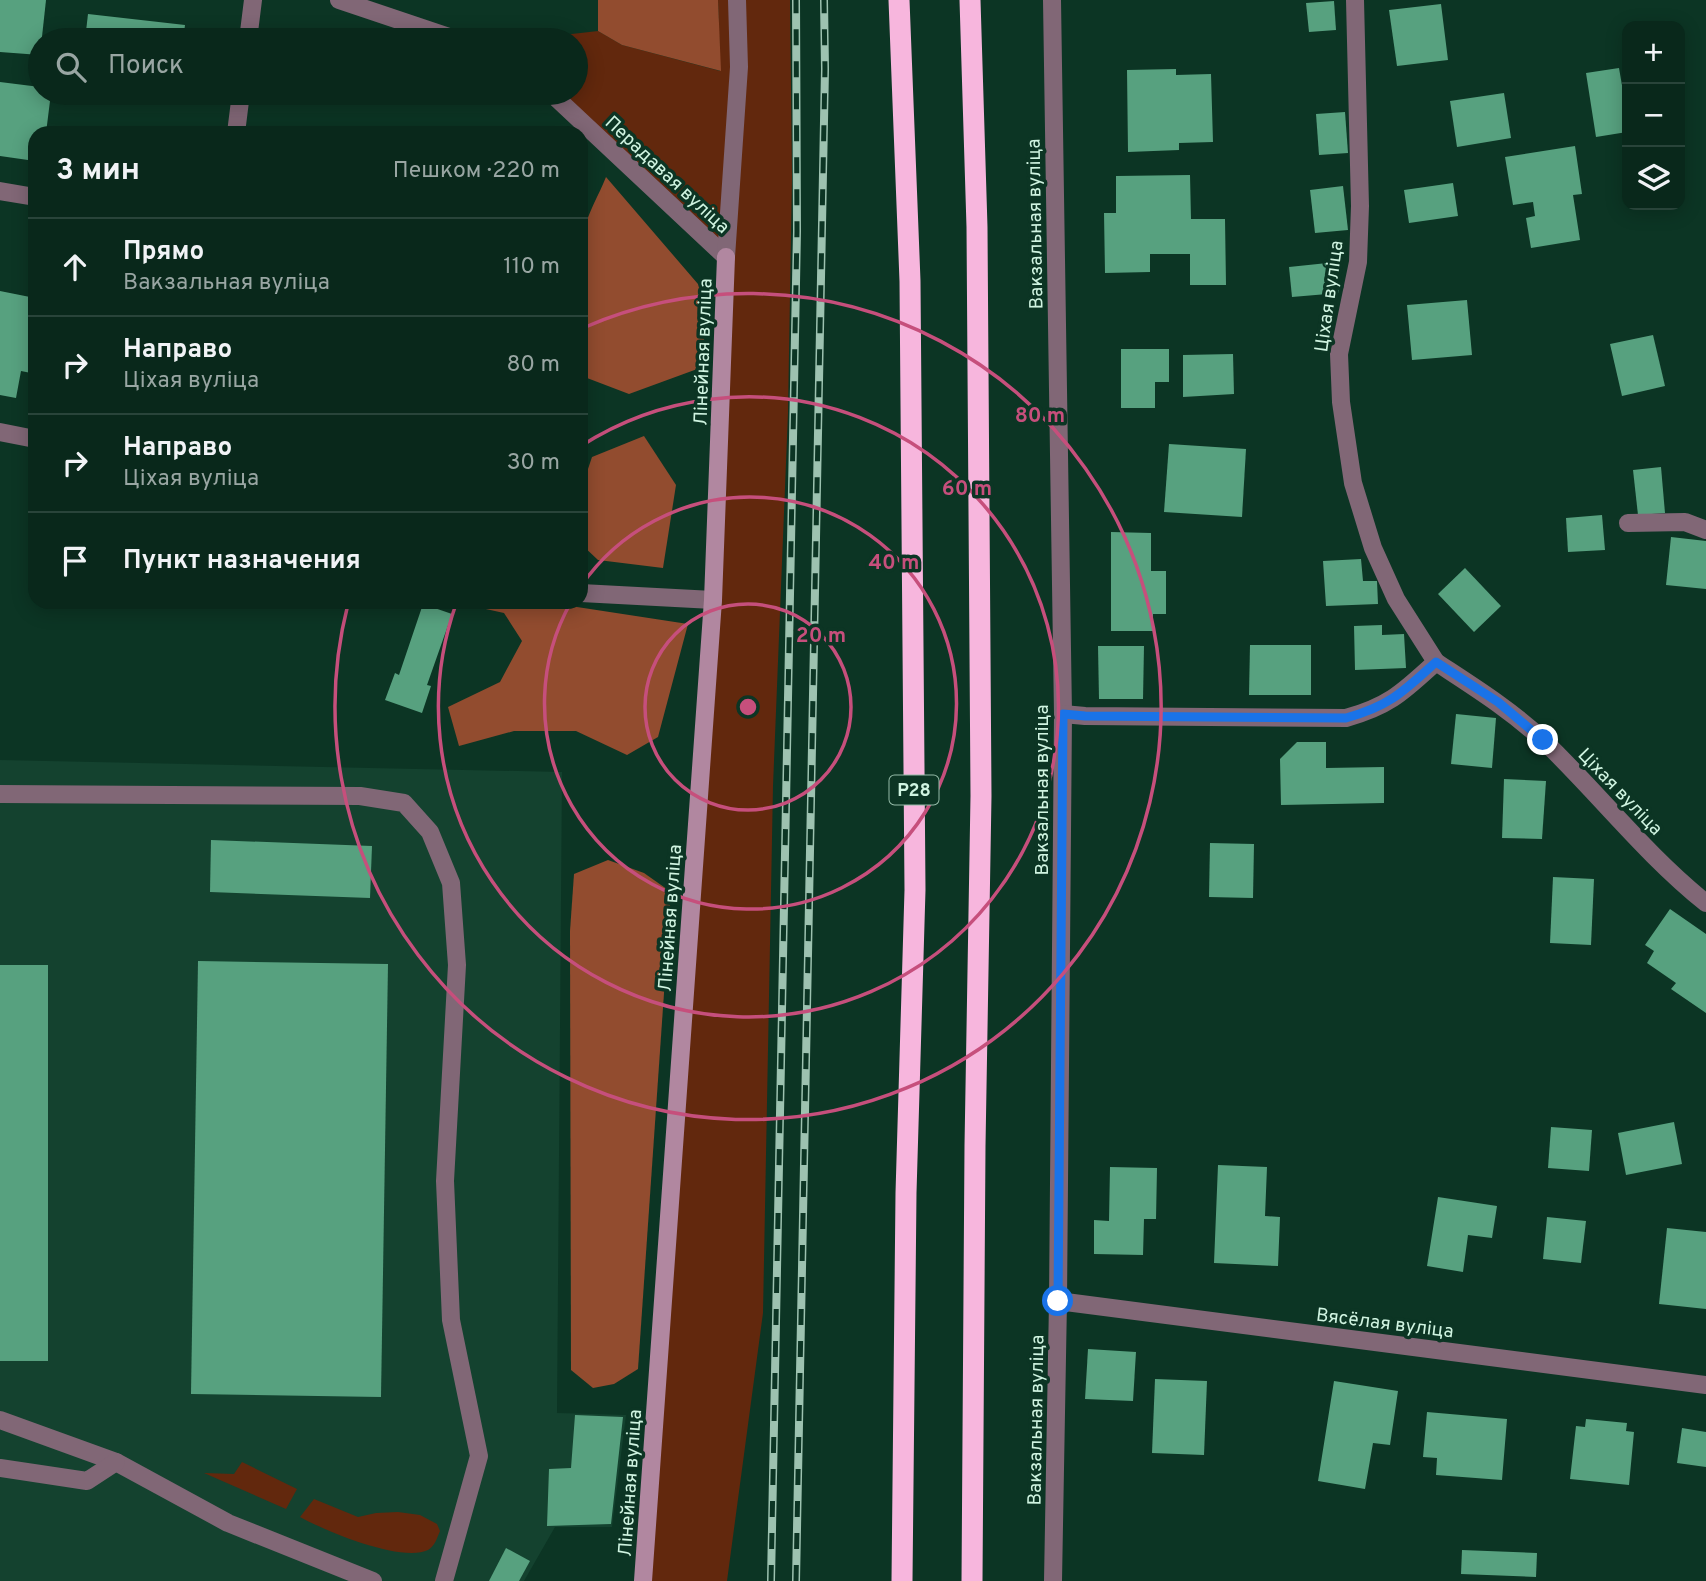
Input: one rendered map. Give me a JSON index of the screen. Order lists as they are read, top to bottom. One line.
{"streets":{"highway":["Р28"],"street":["Перадавая вуліца","Вакзальная вуліца","Ціхая вуліца","Лінейная вуліца","Вясёлая вуліца"]},"crossings":[["Перадавая вуліца","Лінейная вуліца"],["Вакзальная вуліца","Вясёлая вуліца"]],"page":{"map_buttons":["+","−"],"search":"Поиск","heading":["3 мин","Пешком · 220 m"],"list":[["Прямо","Вакзальная вуліца","110 m"],["Направо","Ціхая вуліца","80 m"],["Направо","Ціхая вуліца","30 m"],"Пункт назначения"]},"rings":["80 m","60 m","40 m","20 m"]}
